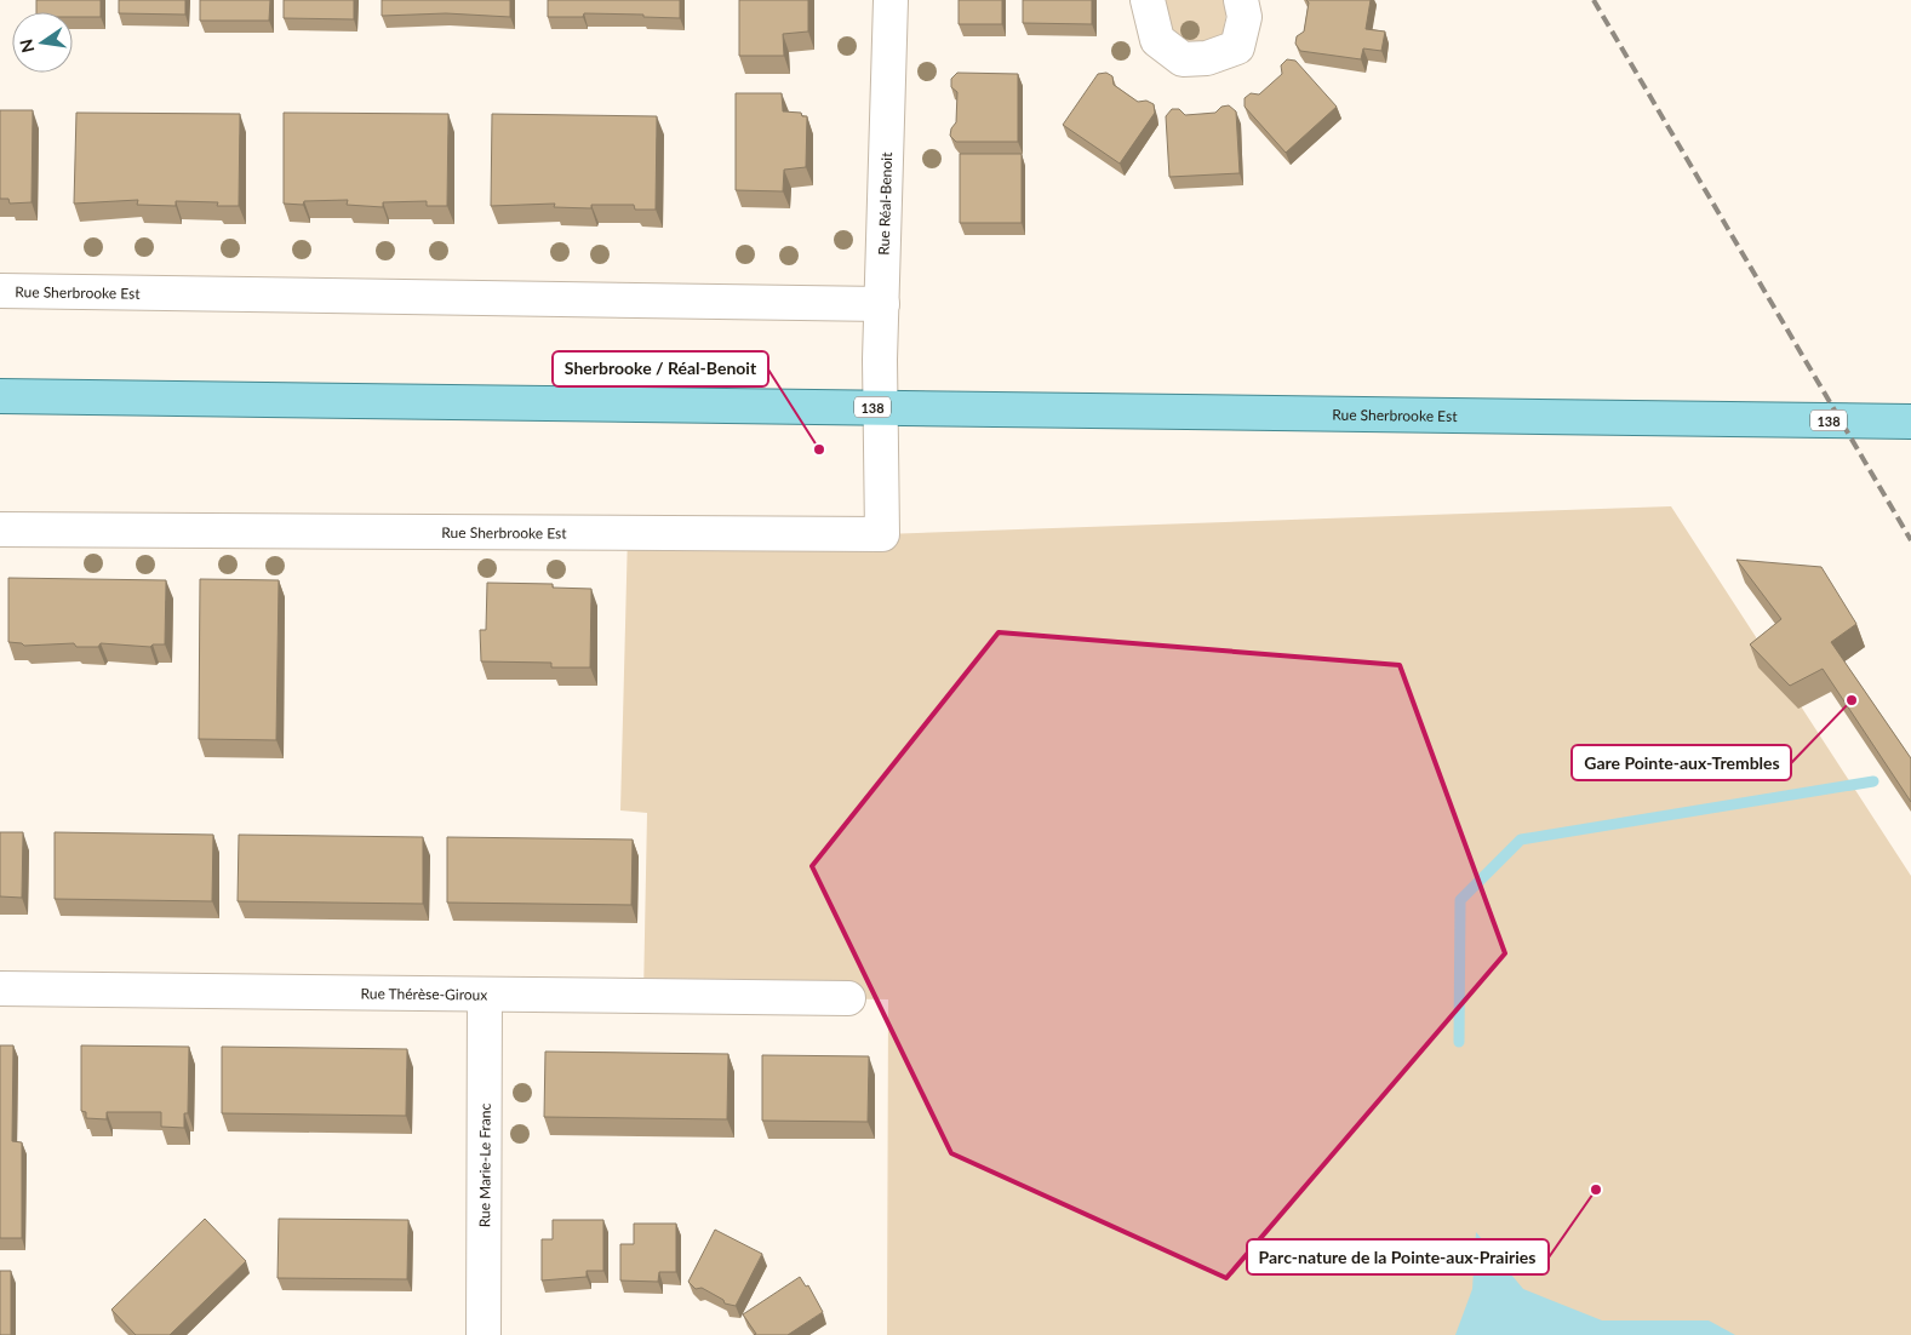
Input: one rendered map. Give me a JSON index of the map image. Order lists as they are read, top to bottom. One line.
{"streets":{"main road":["Rue Sherbrooke Est","138"],"street":["Rue Réal-Benoit","Rue Thérèse-Giroux","Rue Marie-Le Franc"]},"crossings":[["Rue Réal-Benoit","Rue Sherbrooke Est"],["Rue Thérèse-Giroux","Rue Marie-Le Franc"]],"places":["Sherbrooke / Réal-Benoit","Gare Pointe-aux-Trembles","Parc-nature de la Pointe-aux-Prairies"],"north":"left"}
